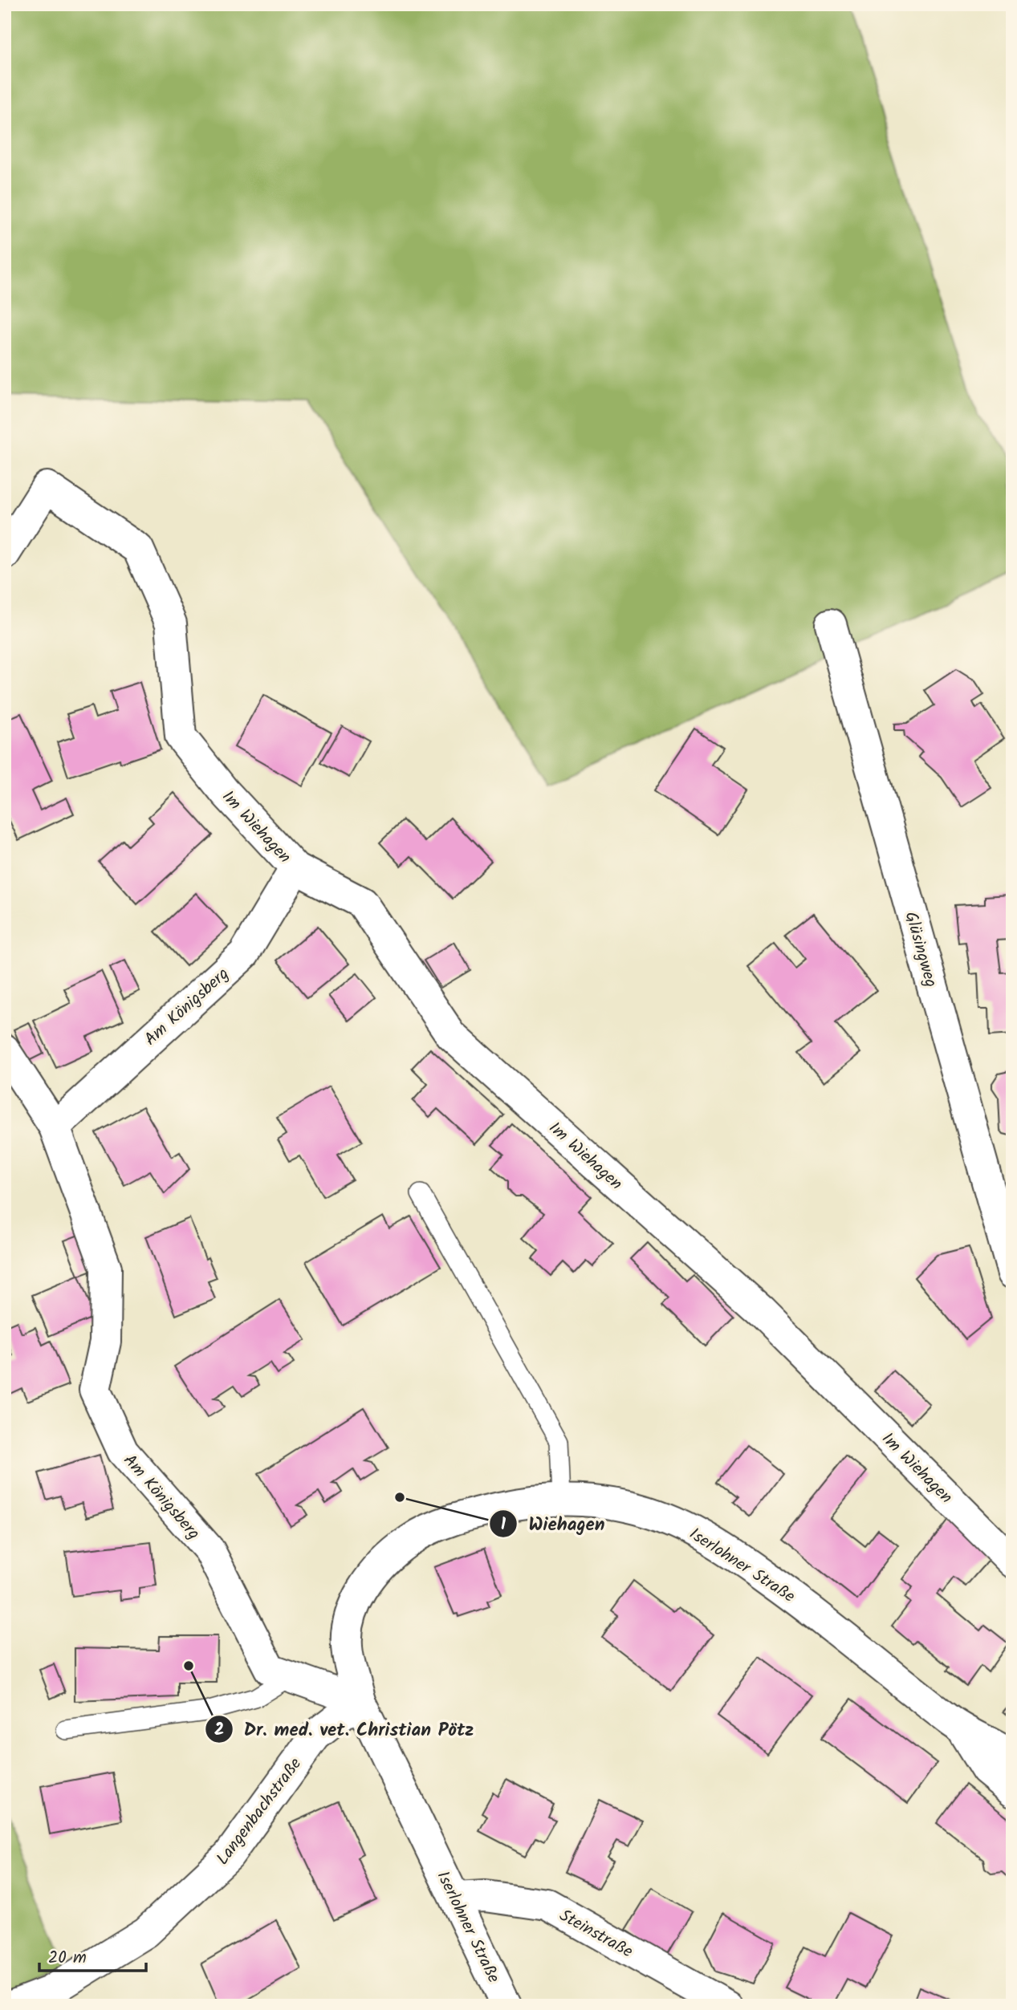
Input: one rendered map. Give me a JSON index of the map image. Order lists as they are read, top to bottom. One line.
{"streets":{"street":["Im Wiehagen","Glüsingweg","Am Königsberg","Iserlohner Straße","Langenbachstraße","Steinstraße"]},"crossings":[["Im Wiehagen","Am Königsberg"],["Am Königsberg","Iserlohner Straße"],["Am Königsberg","Langenbachstraße"],["Iserlohner Straße","Langenbachstraße"],["Iserlohner Straße","Steinstraße"]],"places":["Wiehagen","Dr. med. vet. Christian Pötz"],"scale_bar":"20 m"}
